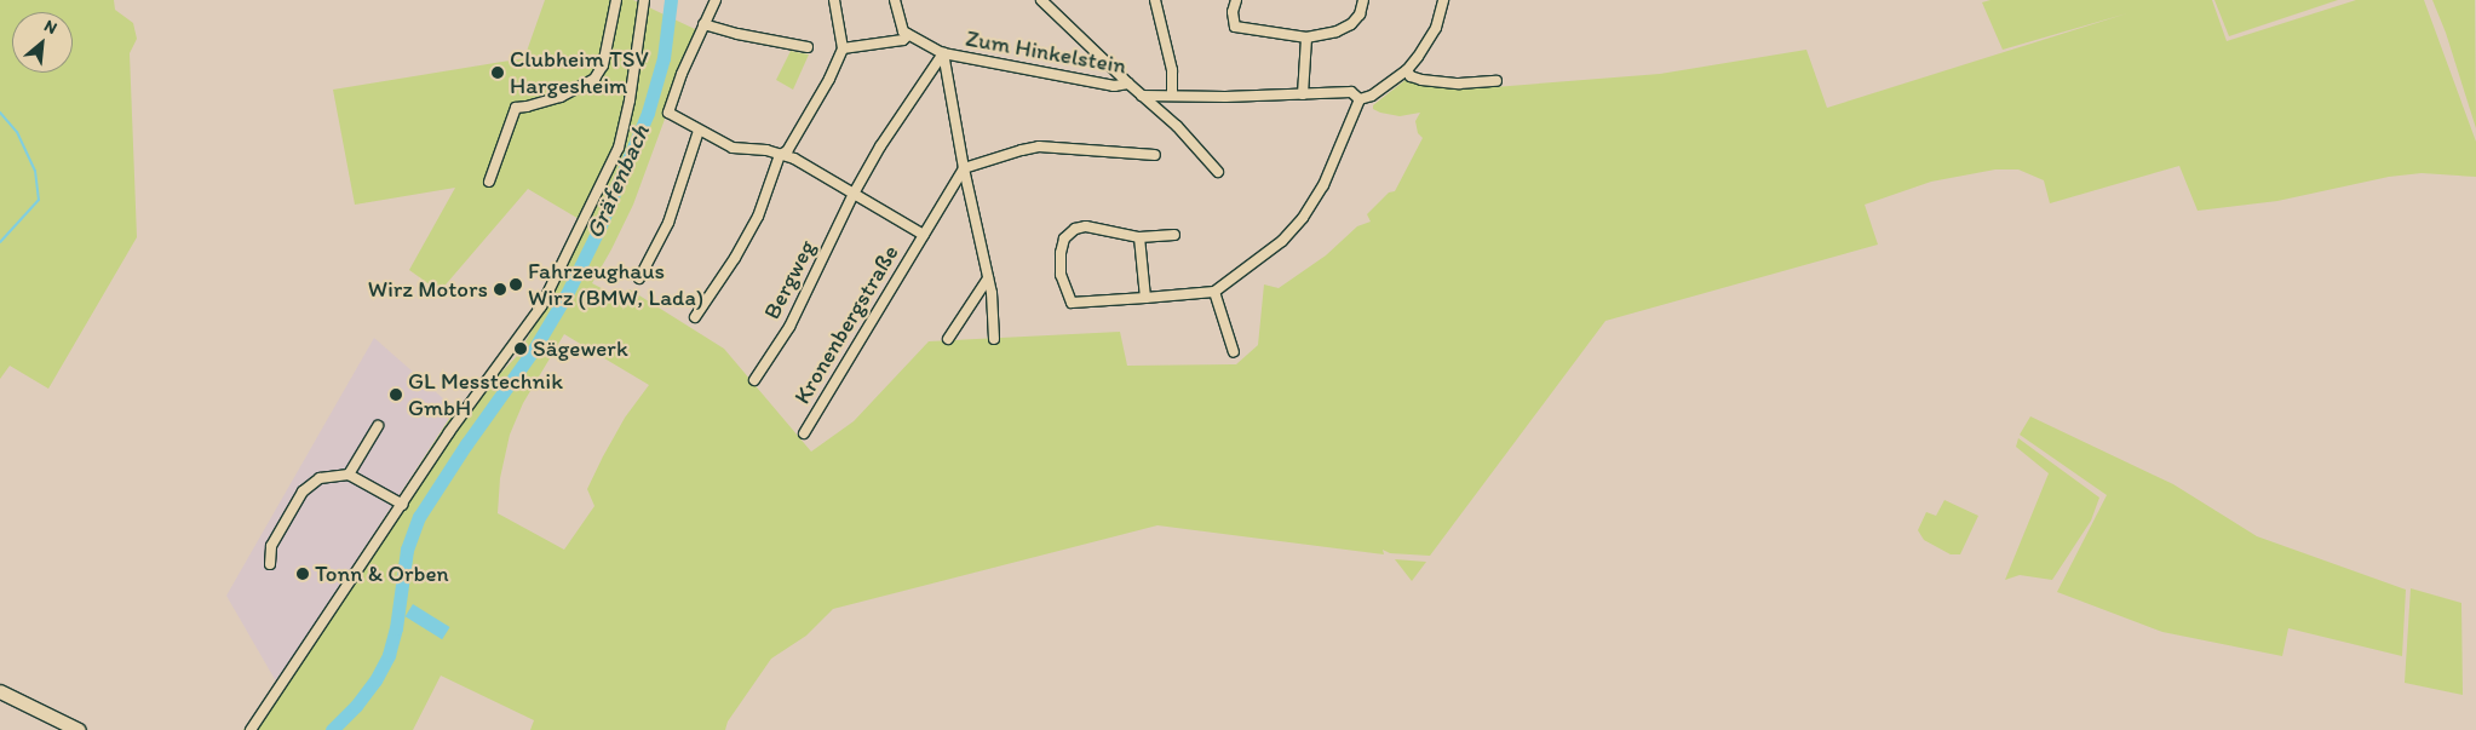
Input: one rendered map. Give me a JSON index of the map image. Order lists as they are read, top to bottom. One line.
{"streets":{"street":["Zum Hinkelstein","Bergweg","Kronenbergstraße"]},"crossings":[["Zum Hinkelstein","Bergweg"],["Bergweg","Kronenbergstraße"]],"water":["Gräfenbach"],"places":["Clubheim TSV Hargesheim","Fahrzeughaus Wirz (BMW, Lada)","Wirz Motors","Sägewerk","GL Messtechnik GmbH","Tonn & Orben"],"north":"top right"}
